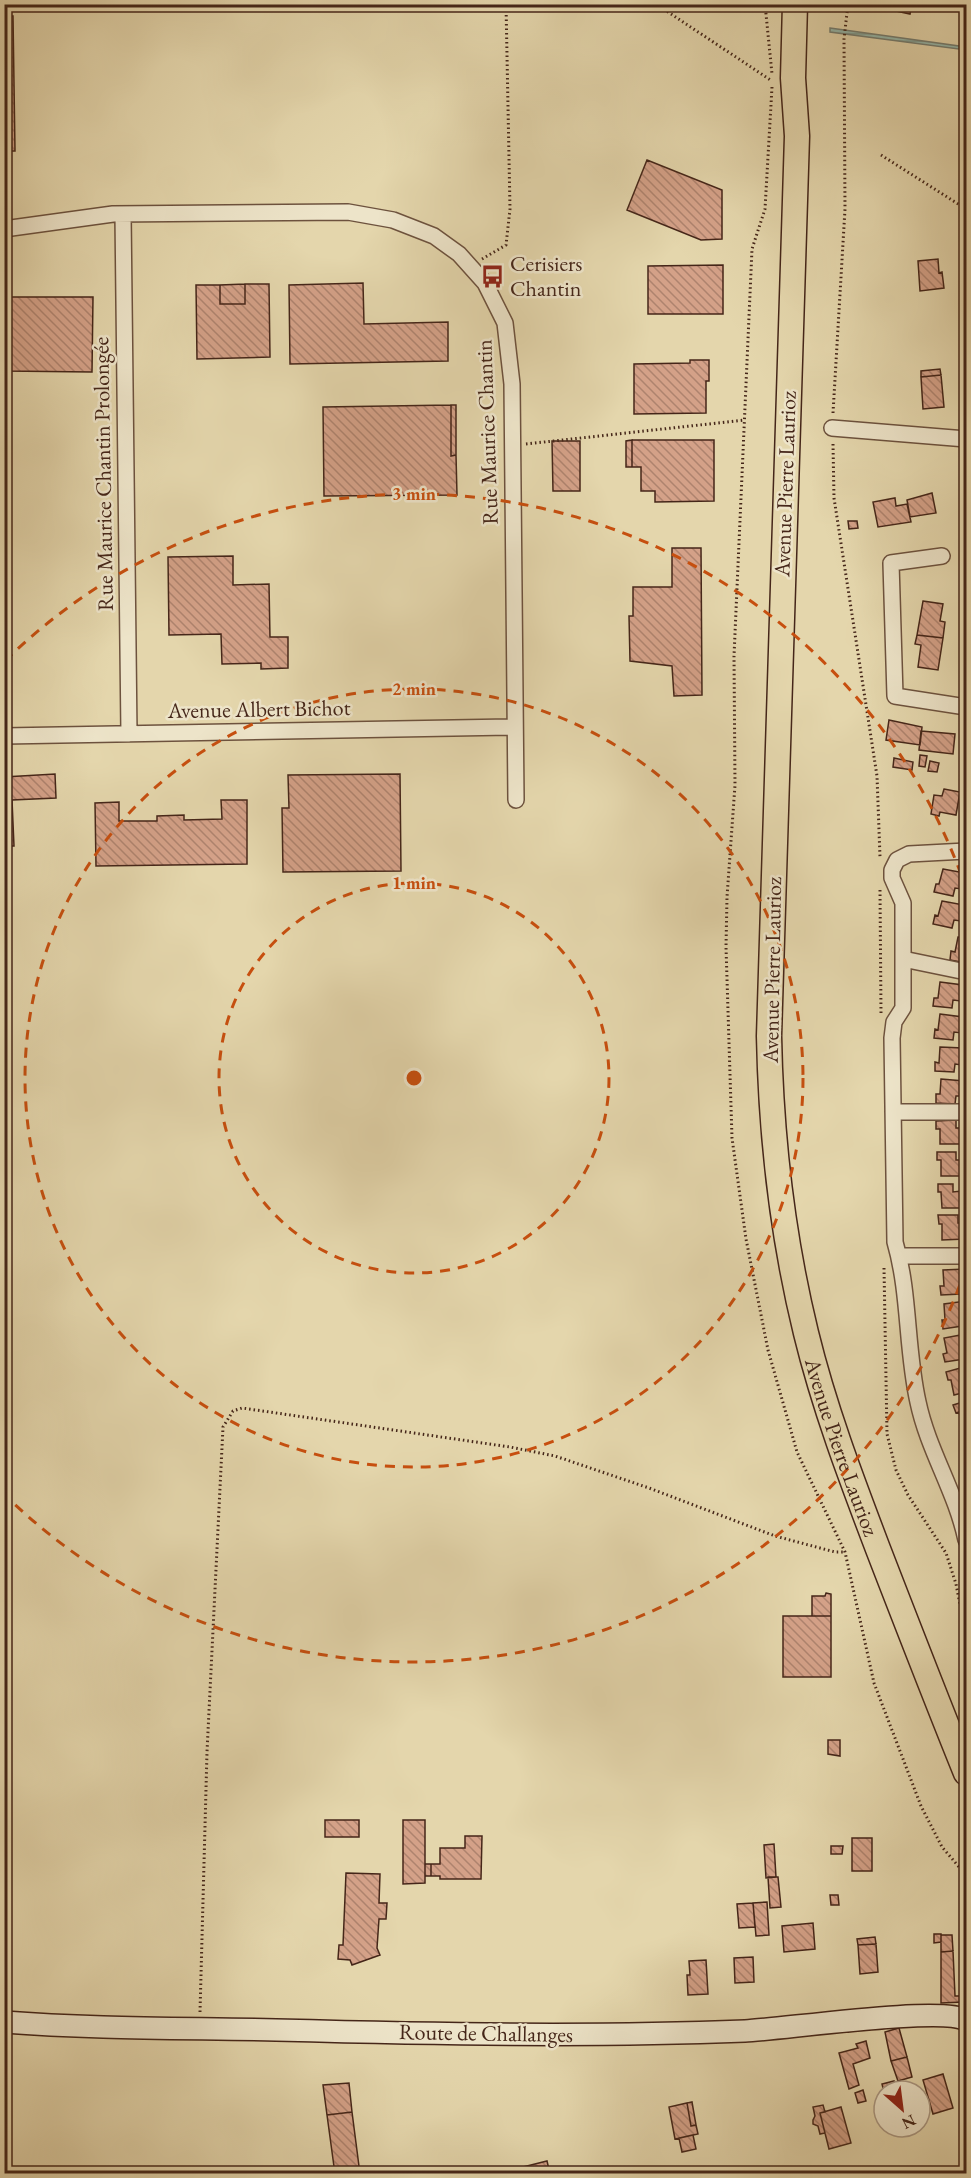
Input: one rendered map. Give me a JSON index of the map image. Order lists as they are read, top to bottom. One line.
{"streets":{"main road":["Avenue Pierre Laurioz"],"street":["Rue Maurice Chantin","Rue Maurice Chantin Prolongée","Avenue Albert Bichot","Route de Challanges"]},"crossings":[["Rue Maurice Chantin","Rue Maurice Chantin Prolongée"],["Rue Maurice Chantin","Avenue Albert Bichot"],["Rue Maurice Chantin Prolongée","Avenue Albert Bichot"]],"places":{"bus stop":["Cerisiers Chantin"]},"north":"bottom right","rings":["3 min","2 min","1 min"]}
